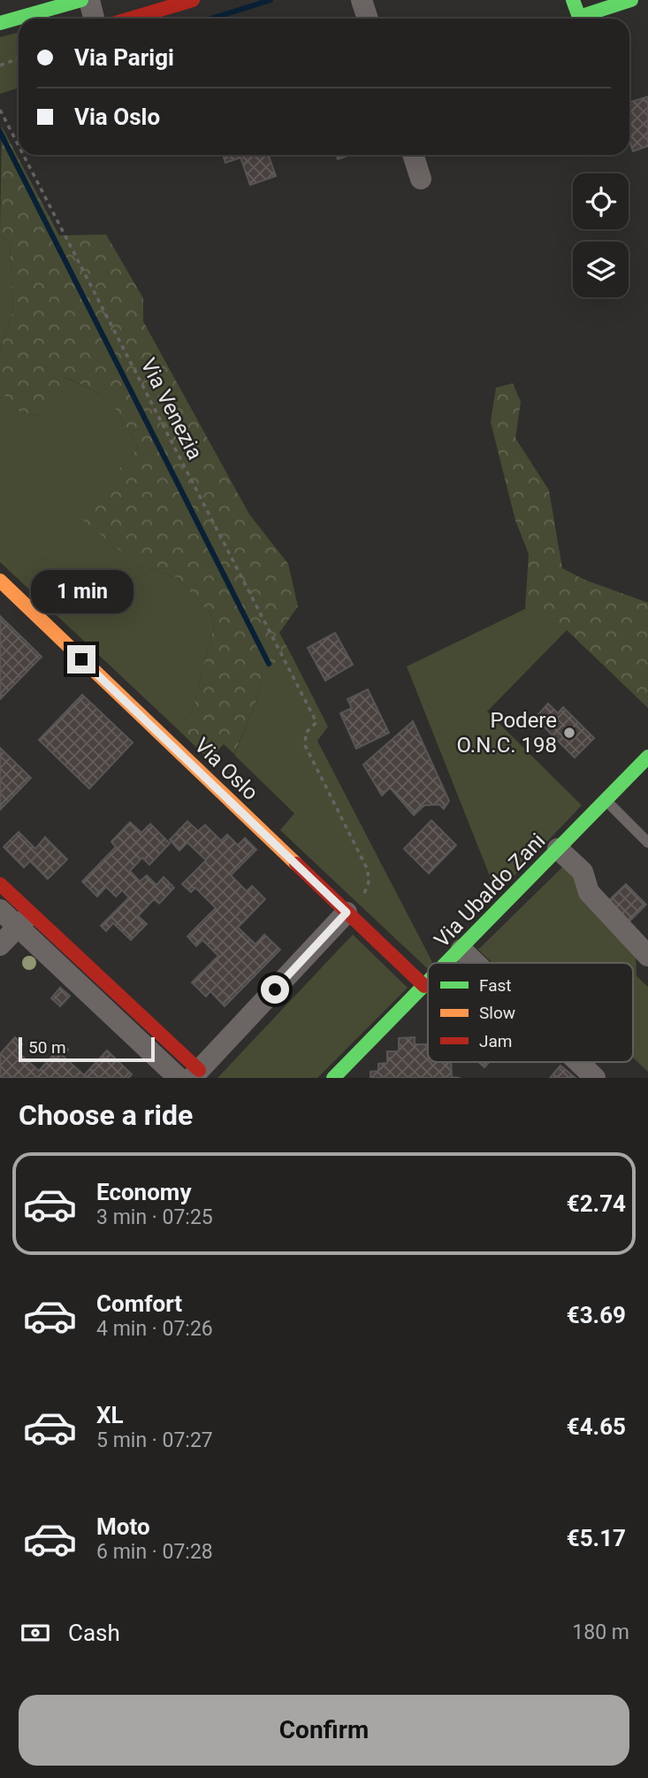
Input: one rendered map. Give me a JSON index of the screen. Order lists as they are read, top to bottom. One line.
{"streets":{"street":["Via Oslo","Via Ubaldo Zani"],"path":["Via Venezia"]},"crossings":[["Via Venezia","Via Oslo"],["Via Oslo","Via Ubaldo Zani"]],"places":["Podere O.N.C. 198"],"legend":["Fast","Slow","Jam"],"scale_bar":"50 m","page":{"banner":["Via Parigi","Via Oslo"],"bubble":"1 min","scale":"50 m","heading":"Choose a ride","list":[{"name":"Economy","note":"3 min · 07:25","value":"€2.74"},{"name":"Comfort","note":"4 min · 07:26","value":"€3.69"},{"name":"XL","note":"5 min · 07:27","value":"€4.65"},{"name":"Moto","note":"6 min · 07:28","value":"€5.17"}],"pay":["Cash","180 m"],"buttons":"Confirm"}}
